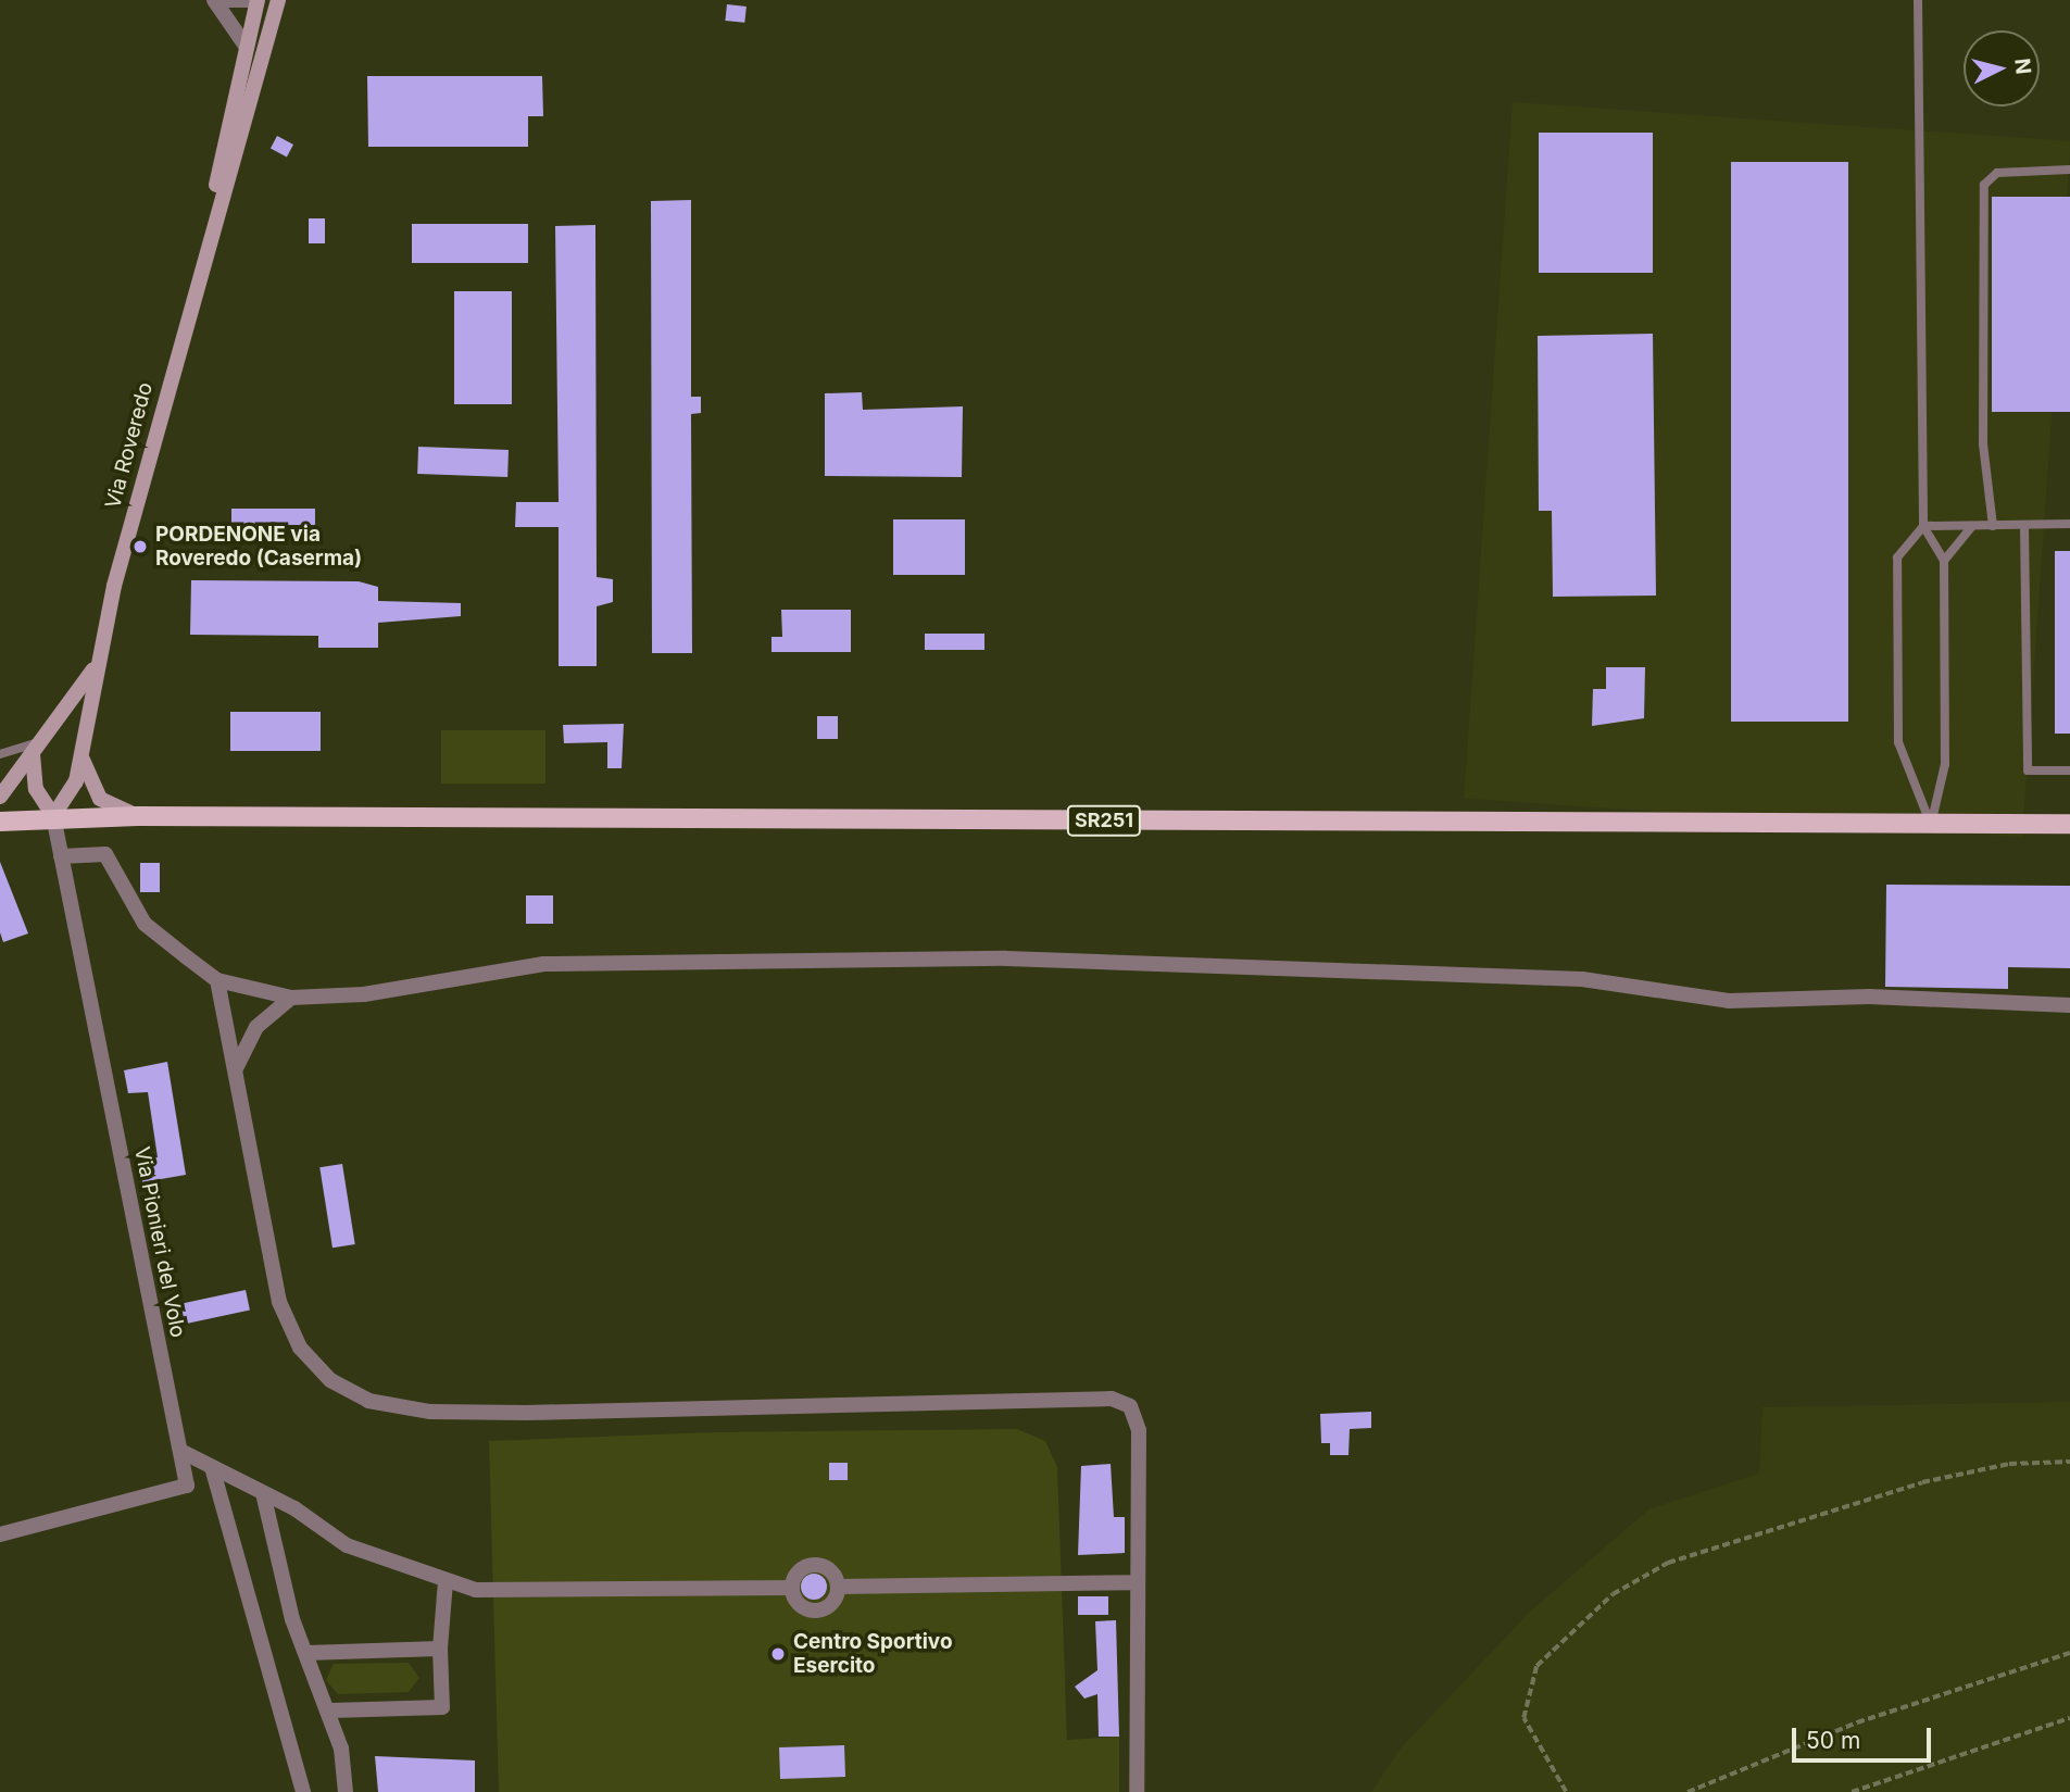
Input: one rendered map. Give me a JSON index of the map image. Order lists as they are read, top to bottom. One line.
{"streets":{"main road":["Via Roveredo","SR251"],"street":["Via Pionieri del Volo"]},"crossings":[["Via Roveredo","SR251"],["Via Roveredo","Via Pionieri del Volo"],["SR251","Via Pionieri del Volo"]],"places":["PORDENONE via Roveredo (Caserma)","Centro Sportivo Esercito"],"scale_bar":"50 m","north":"right"}
